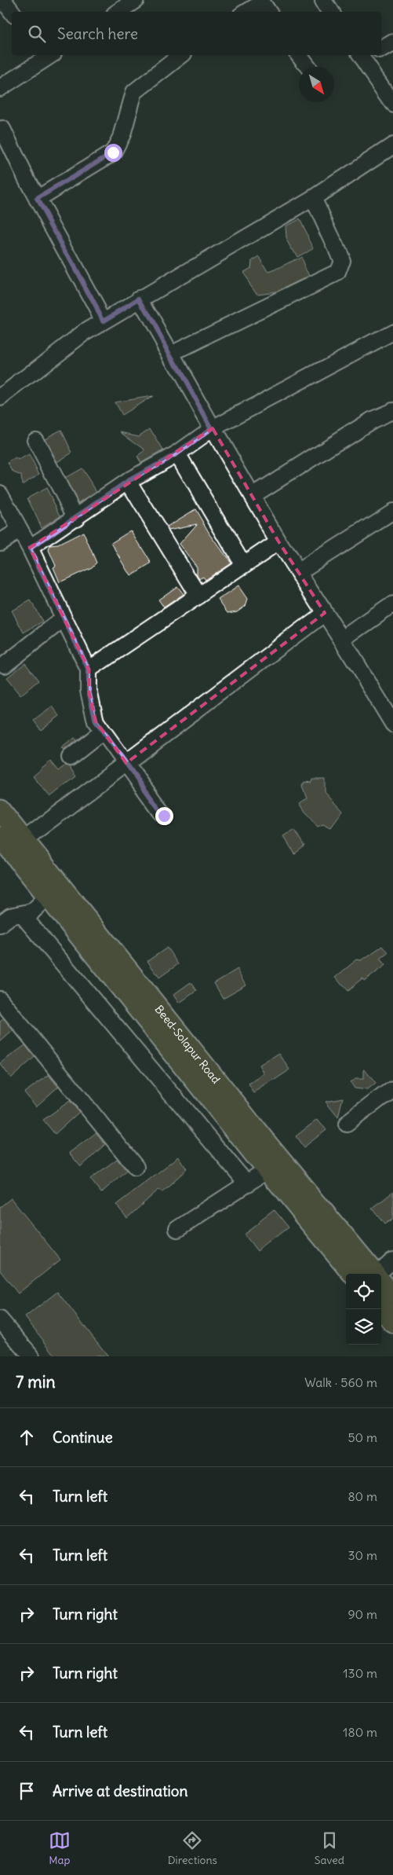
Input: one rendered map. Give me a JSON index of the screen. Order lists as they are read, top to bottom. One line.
{"streets":{"main road":["Beed-Solapur Road"]},"north":"bottom right","page":{"search":"Search here","heading":["7 min","Walk · 560 m"],"list":[["Continue","50 m"],["Turn left","80 m"],["Turn left","30 m"],["Turn right","90 m"],["Turn right","130 m"],["Turn left","180 m"],"Arrive at destination"],"nav":["Map","Directions","Saved"]}}
